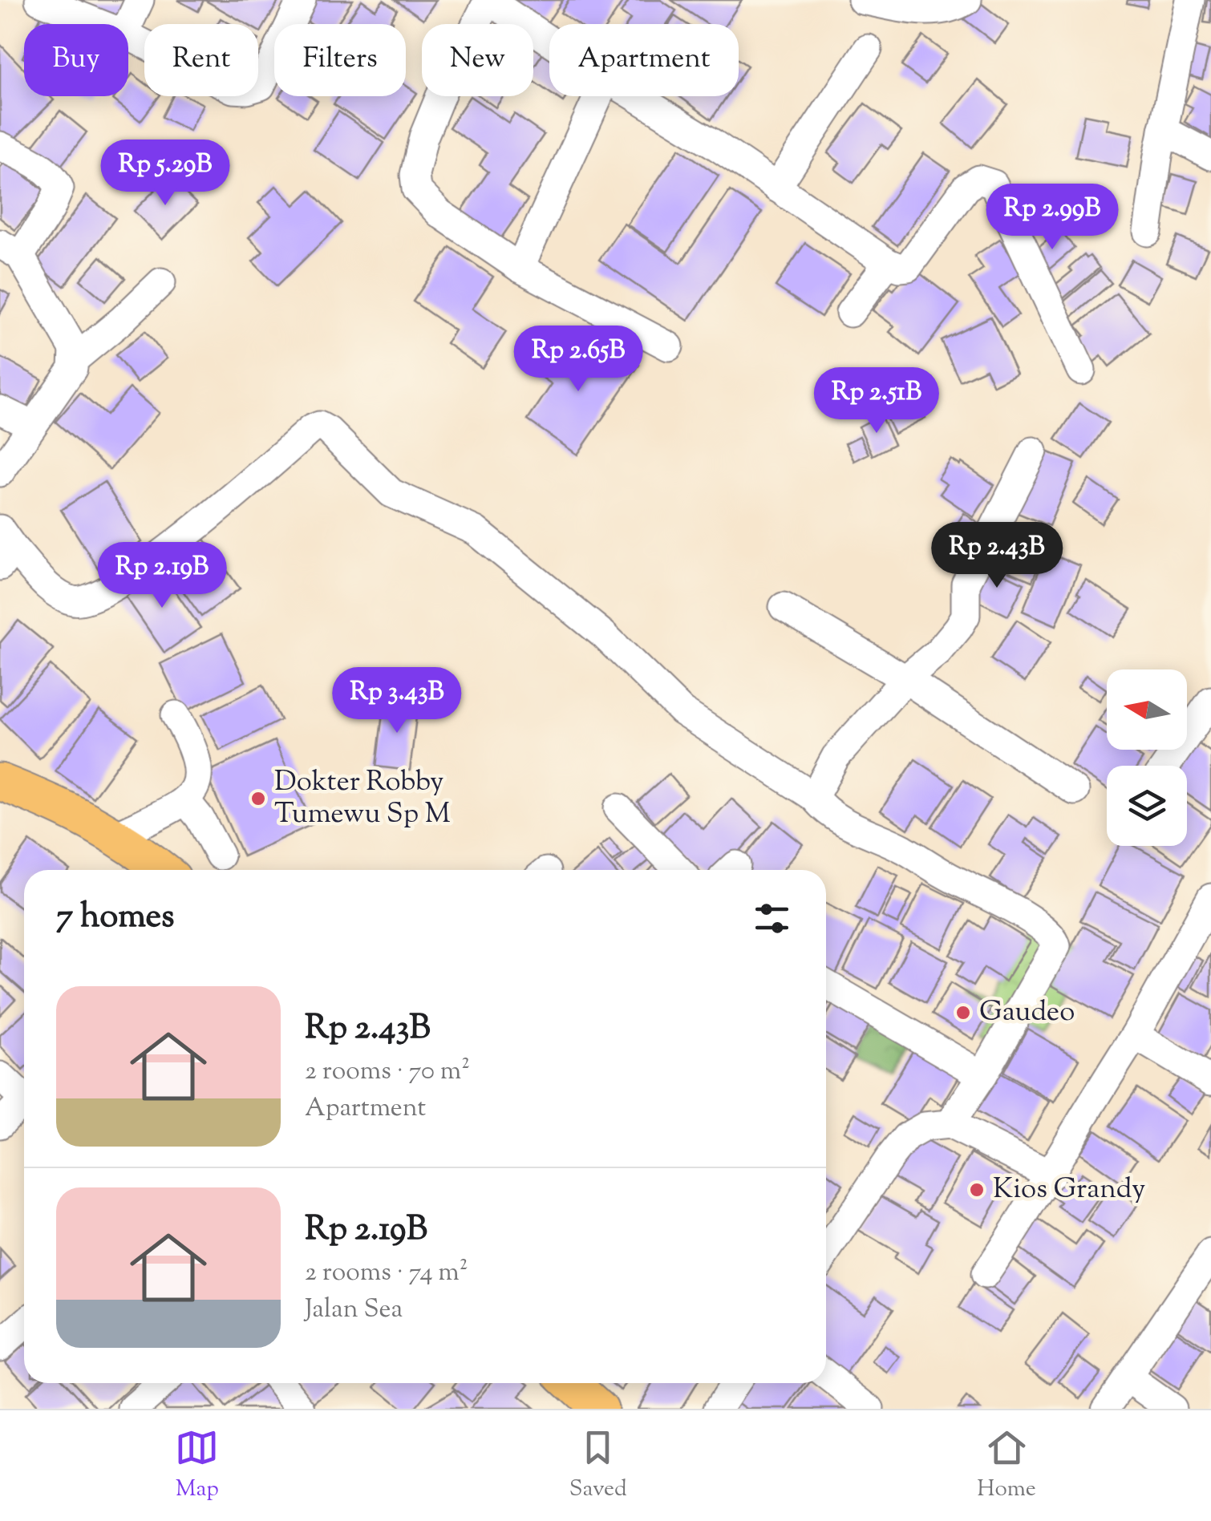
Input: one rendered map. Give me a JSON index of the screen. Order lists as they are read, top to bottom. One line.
{"places":["Dokter Robby Tumewu Sp M","Gaudeo","Kios Grandy"],"north":"left","page":{"chip":["Buy","Rent","Filters","New","Apartment"],"price":["Rp 5.29B","Rp 2.99B","Rp 2.65B","Rp 2.51B","Rp 2.43B","Rp 2.19B","Rp 3.43B"],"heading":"7 homes","list":[{"name":"Rp 2.43B","note":"2 rooms · 70 m² · Apartment"},{"name":"Rp 2.19B","note":"2 rooms · 74 m² · Jalan Sea"}],"tabs":["Map","Saved","Home"]}}
